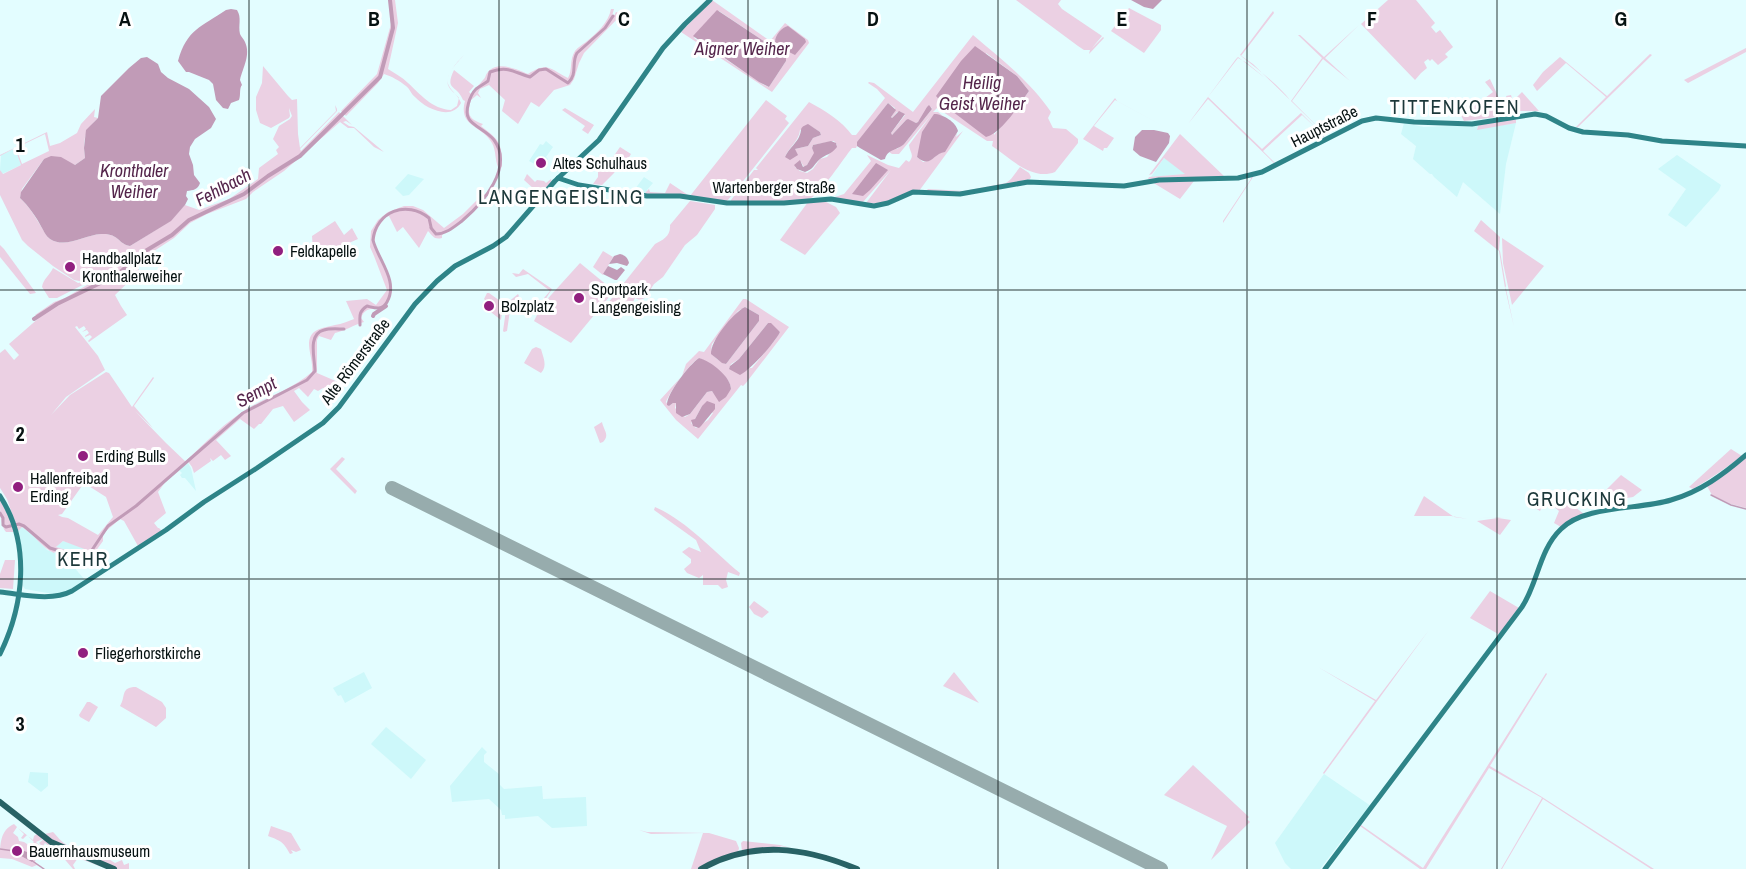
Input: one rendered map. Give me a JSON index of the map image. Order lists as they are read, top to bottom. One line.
{"streets":{"main road":["Hauptstraße","Wartenberger Straße","Alte Römerstraße"]},"crossings":[["Hauptstraße","Wartenberger Straße"],["Wartenberger Straße","Alte Römerstraße"]],"districts":["TITTENKOFEN","LANGENGEISLING","GRUCKING","KEHR"],"water":["Aigner Weiher","Heilig Geist Weiher","Kronthaler Weiher","Fehlbach","Sempt"],"places":["Altes Schulhaus","Feldkapelle","Handballplatz Kronthalerweiher","Sportpark Langengeisling","Bolzplatz","Erding Bulls","Hallenfreibad Erding","Fliegerhorstkirche","Bauernhausmuseum"],"grid":{"columns":["A","B","C","D","E","F","G"],"rows":["1","2","3"]}}
